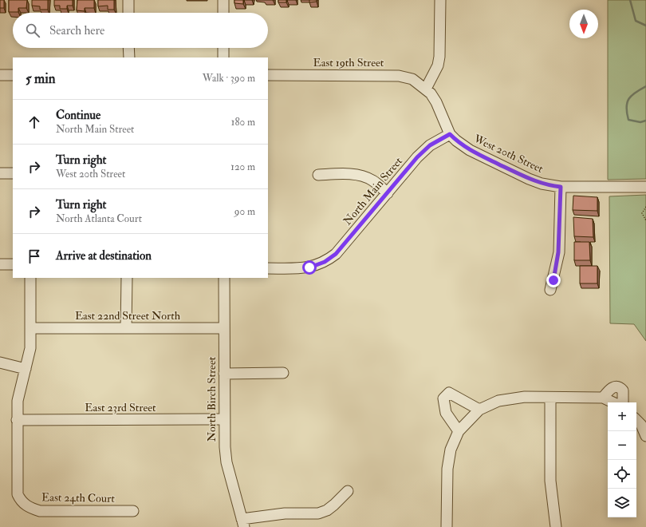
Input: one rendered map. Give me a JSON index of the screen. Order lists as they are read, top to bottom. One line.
{"streets":{"street":["East 19th Street","West 20th Street","North Main Street","East 22nd Street North","North Birch Street","East 23rd Street","East 24th Court"]},"crossings":[["East 19th Street","West 20th Street"],["East 19th Street","North Main Street"],["West 20th Street","North Main Street"],["East 22nd Street North","North Birch Street"],["North Birch Street","East 23rd Street"],["East 23rd Street","East 24th Court"]],"north":"bottom","page":{"search":"Search here","heading":["5 min","Walk · 390 m"],"list":[["Continue","North Main Street","180 m"],["Turn right","West 20th Street","120 m"],["Turn right","North Atlanta Court","90 m"],"Arrive at destination"],"map_buttons":["+","−"]}}
